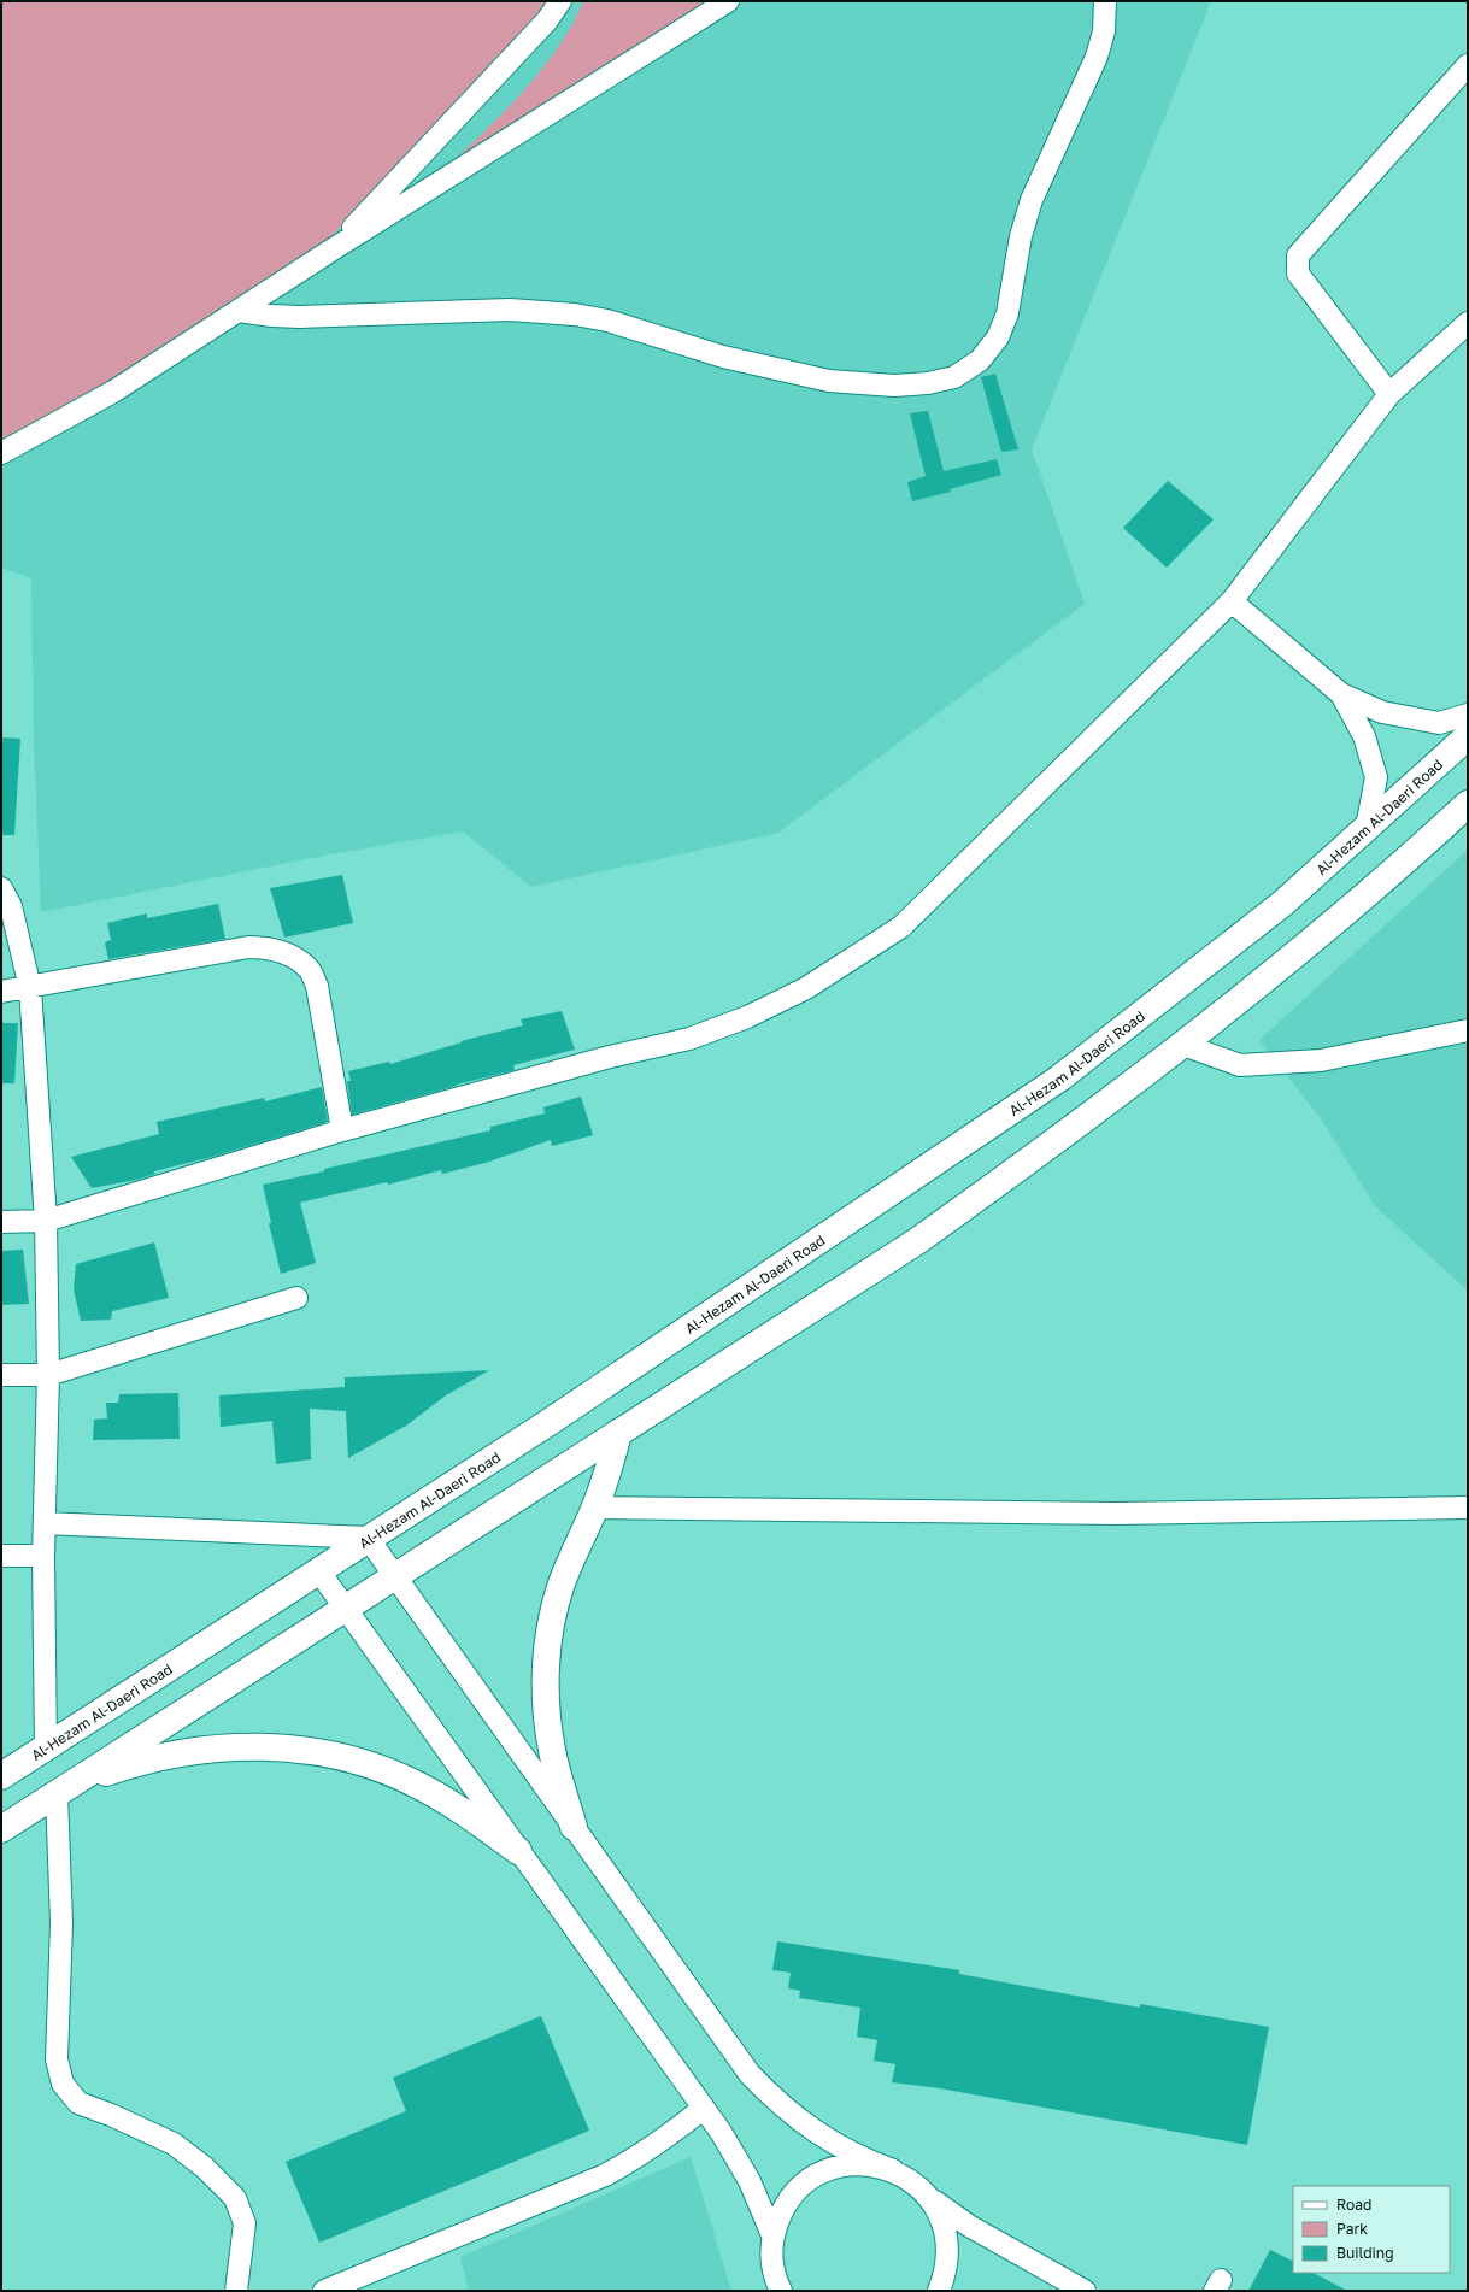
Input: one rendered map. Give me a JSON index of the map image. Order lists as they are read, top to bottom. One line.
{"streets":{"main road":["Al-Hezam Al-Daeri Road"]},"legend":["Road","Park","Building"]}
